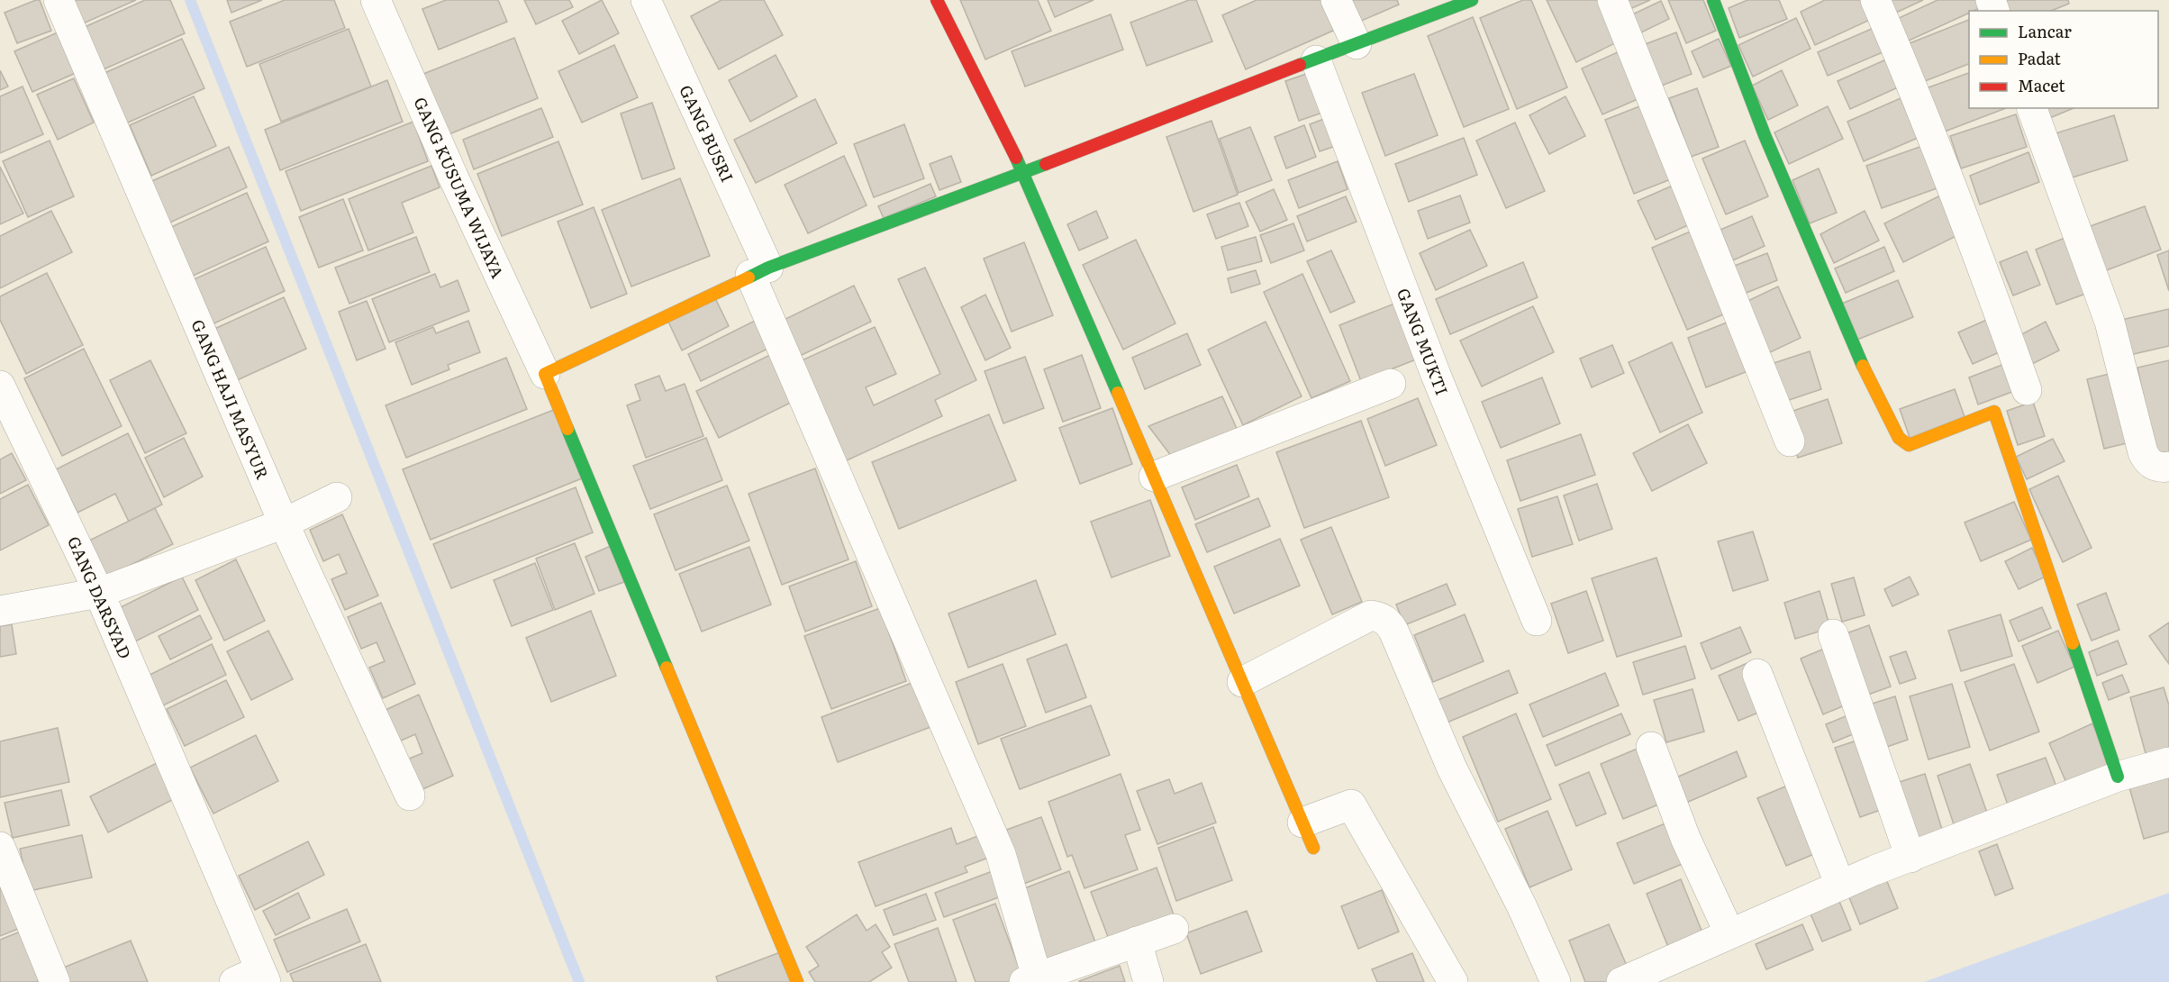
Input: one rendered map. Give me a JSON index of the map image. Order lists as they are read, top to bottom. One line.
{"streets":{"street":["GANG BUSRI","GANG KUSUMA WIJAYA","GANG MUKTI","GANG HAJI MASYUR","GANG DARSYAD"]},"legend":["Lancar","Padat","Macet"]}
